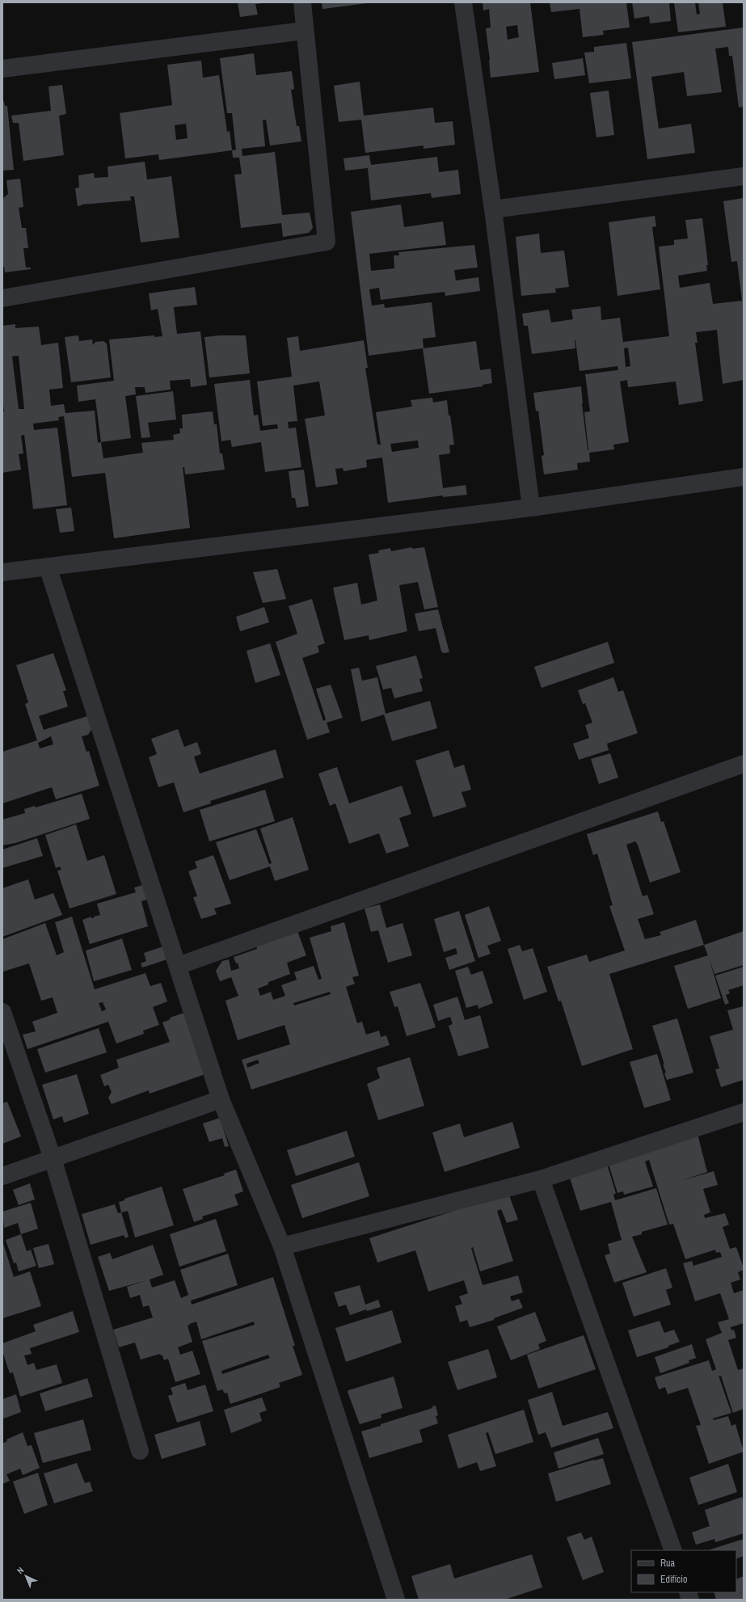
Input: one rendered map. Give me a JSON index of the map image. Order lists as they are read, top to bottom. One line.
{"legend":["Rua","Edifício"],"north":"top left"}
